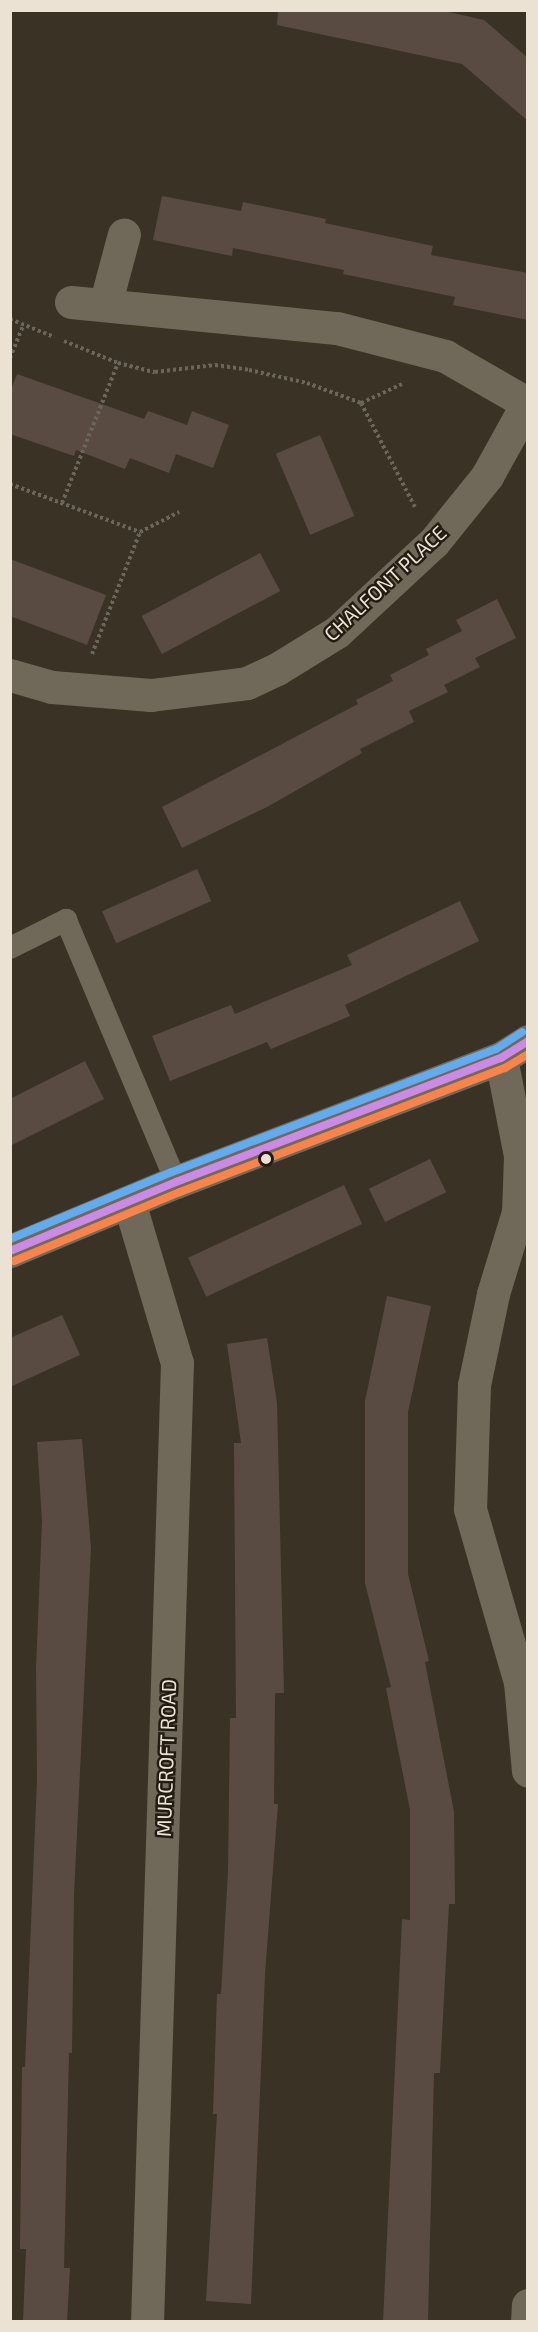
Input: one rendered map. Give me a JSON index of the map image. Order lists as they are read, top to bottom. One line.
{"streets":{"street":["CHALFONT PLACE","MURCROFT ROAD"]}}
